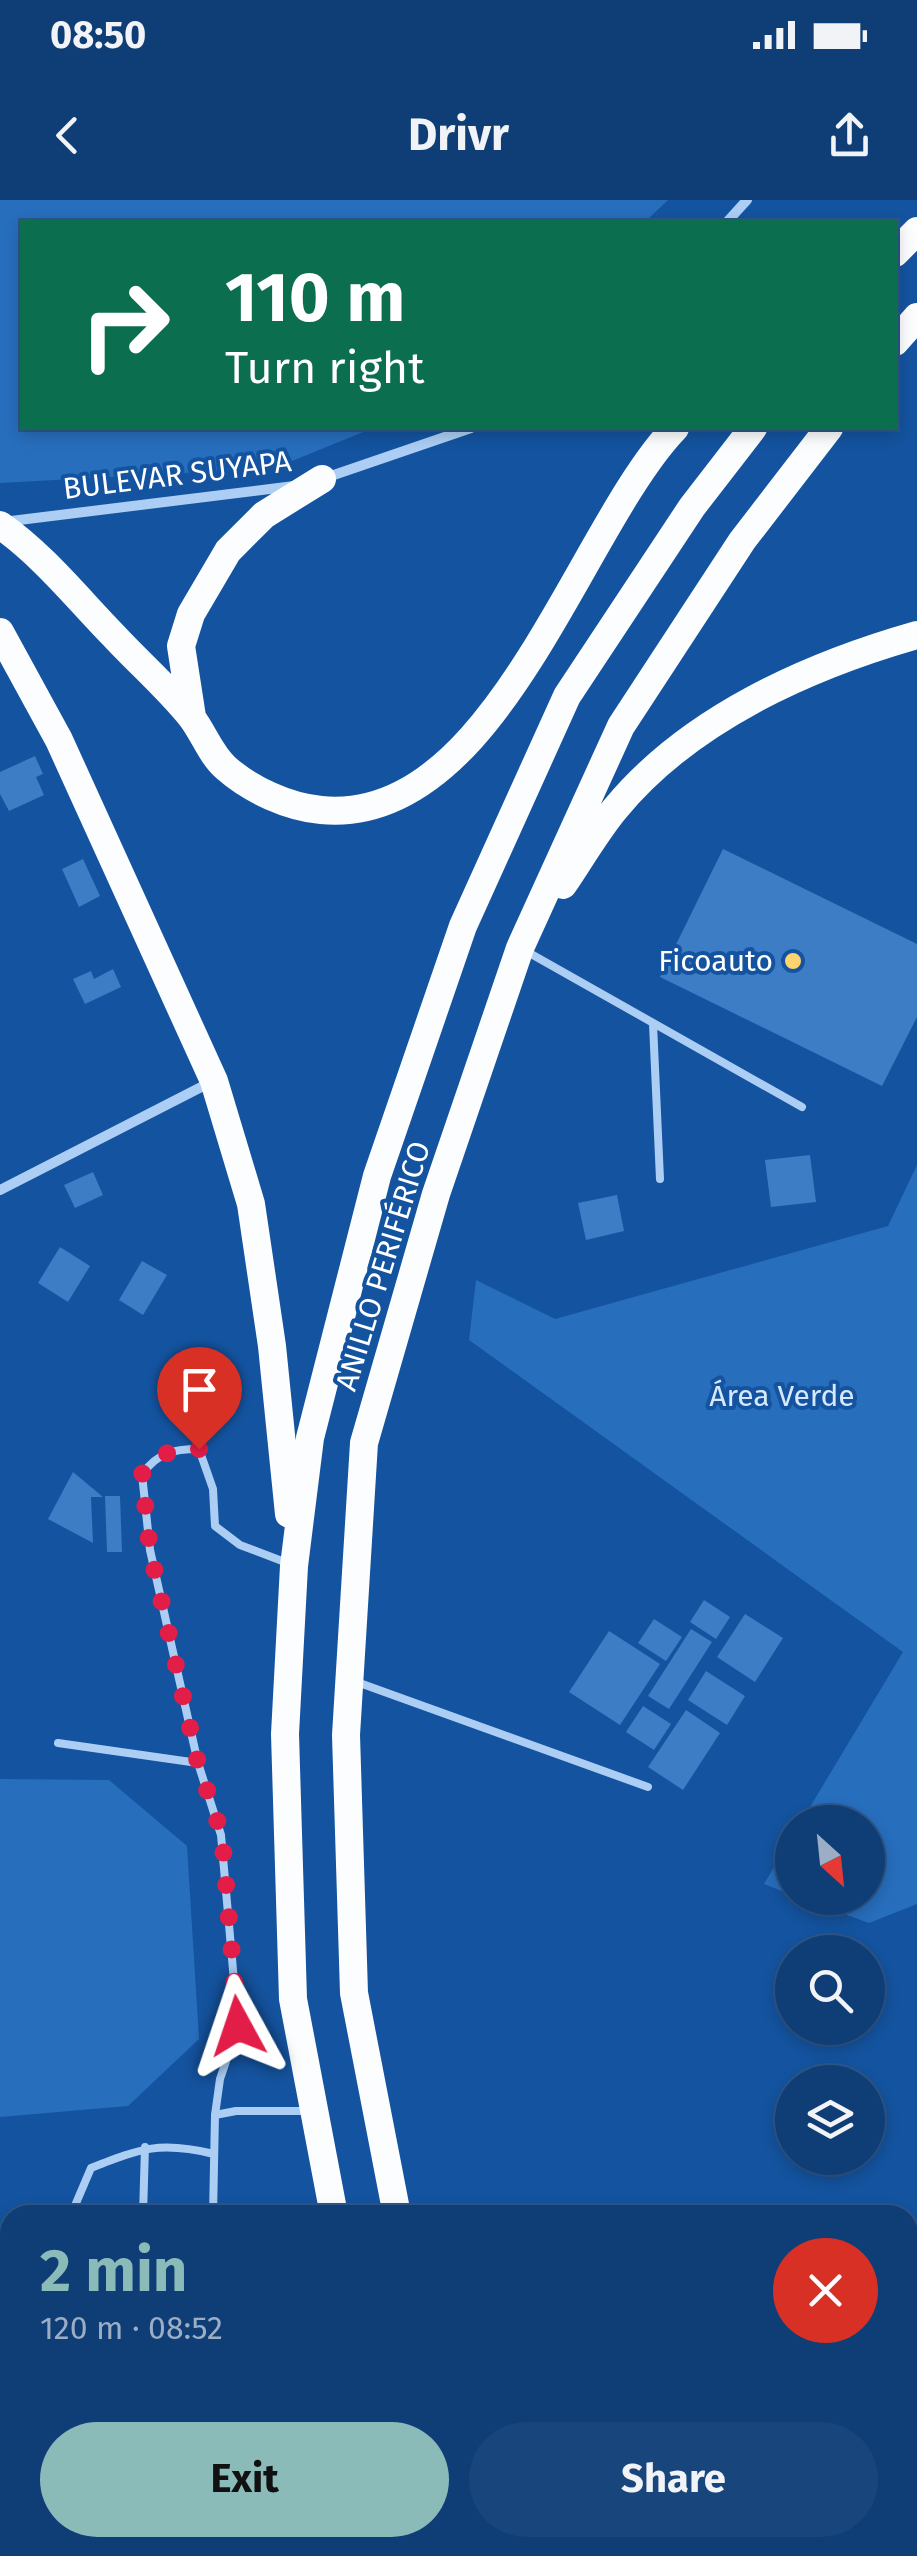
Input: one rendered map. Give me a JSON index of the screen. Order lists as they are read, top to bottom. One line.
{"streets":{"highway":["ANILLO PERIFÉRICO"],"street":["BULEVAR SUYAPA"]},"parks":["Área Verde"],"places":["Ficoauto"],"north":"bottom right","page":{"status":"08:50","header":"Drivr","turn":["110 m","Turn right"],"heading":["2 min","120 m · 08:52"],"buttons":["Exit","Share"]}}
